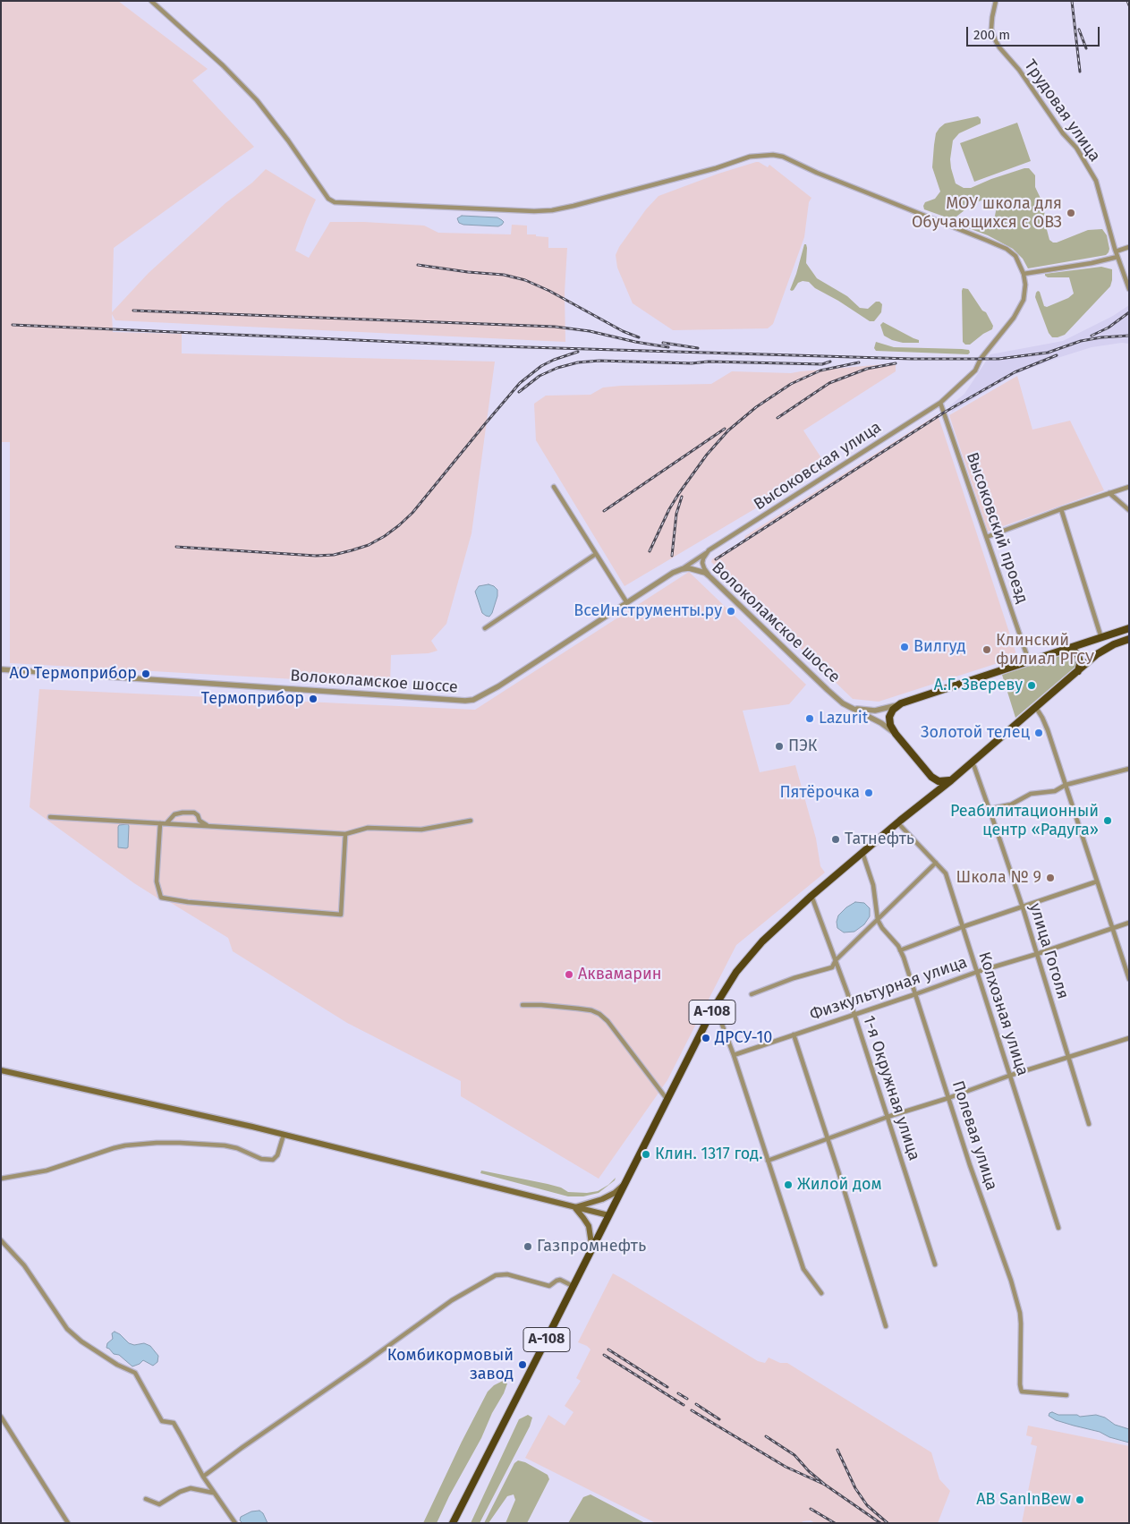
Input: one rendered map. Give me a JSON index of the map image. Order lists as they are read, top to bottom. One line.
{"streets":{"highway":["А-108"],"street":["Трудовая улица","Высоковская улица","Высоковский проезд","Волоколамское шоссе","улица Гоголя","Физкультурная улица","Колхозная улица","1-я Окружная улица","Полевая улица"]},"crossings":[["Высоковская улица","Высоковский проезд"],["Высоковская улица","Волоколамское шоссе"],["улица Гоголя","Физкультурная улица"],["улица Гоголя","А-108"],["Физкультурная улица","Колхозная улица"],["Физкультурная улица","1-я Окружная улица"],["Физкультурная улица","Полевая улица"],["А-108","Колхозная улица"],["А-108","1-я Окружная улица"],["А-108","Полевая улица"]],"places":["МОУ школа для Обучающихся с ОВЗ","ВсеИнструменты.ру","Вилгуд","Клинский филиал РГСУ","АО Термоприбор","А.Г. Звереву","Термоприбор","Lazurit","Золотой телец","ПЭК","Пятёрочка","Реабилитационный центр «Радуга»","Татнефть","Школа № 9","Аквамарин","ДРСУ-10","Клин. 1317 год.","Жилой дом","Газпромнефть","Комбикормовый завод","AB SanInBew"],"scale_bar":"200 m"}
